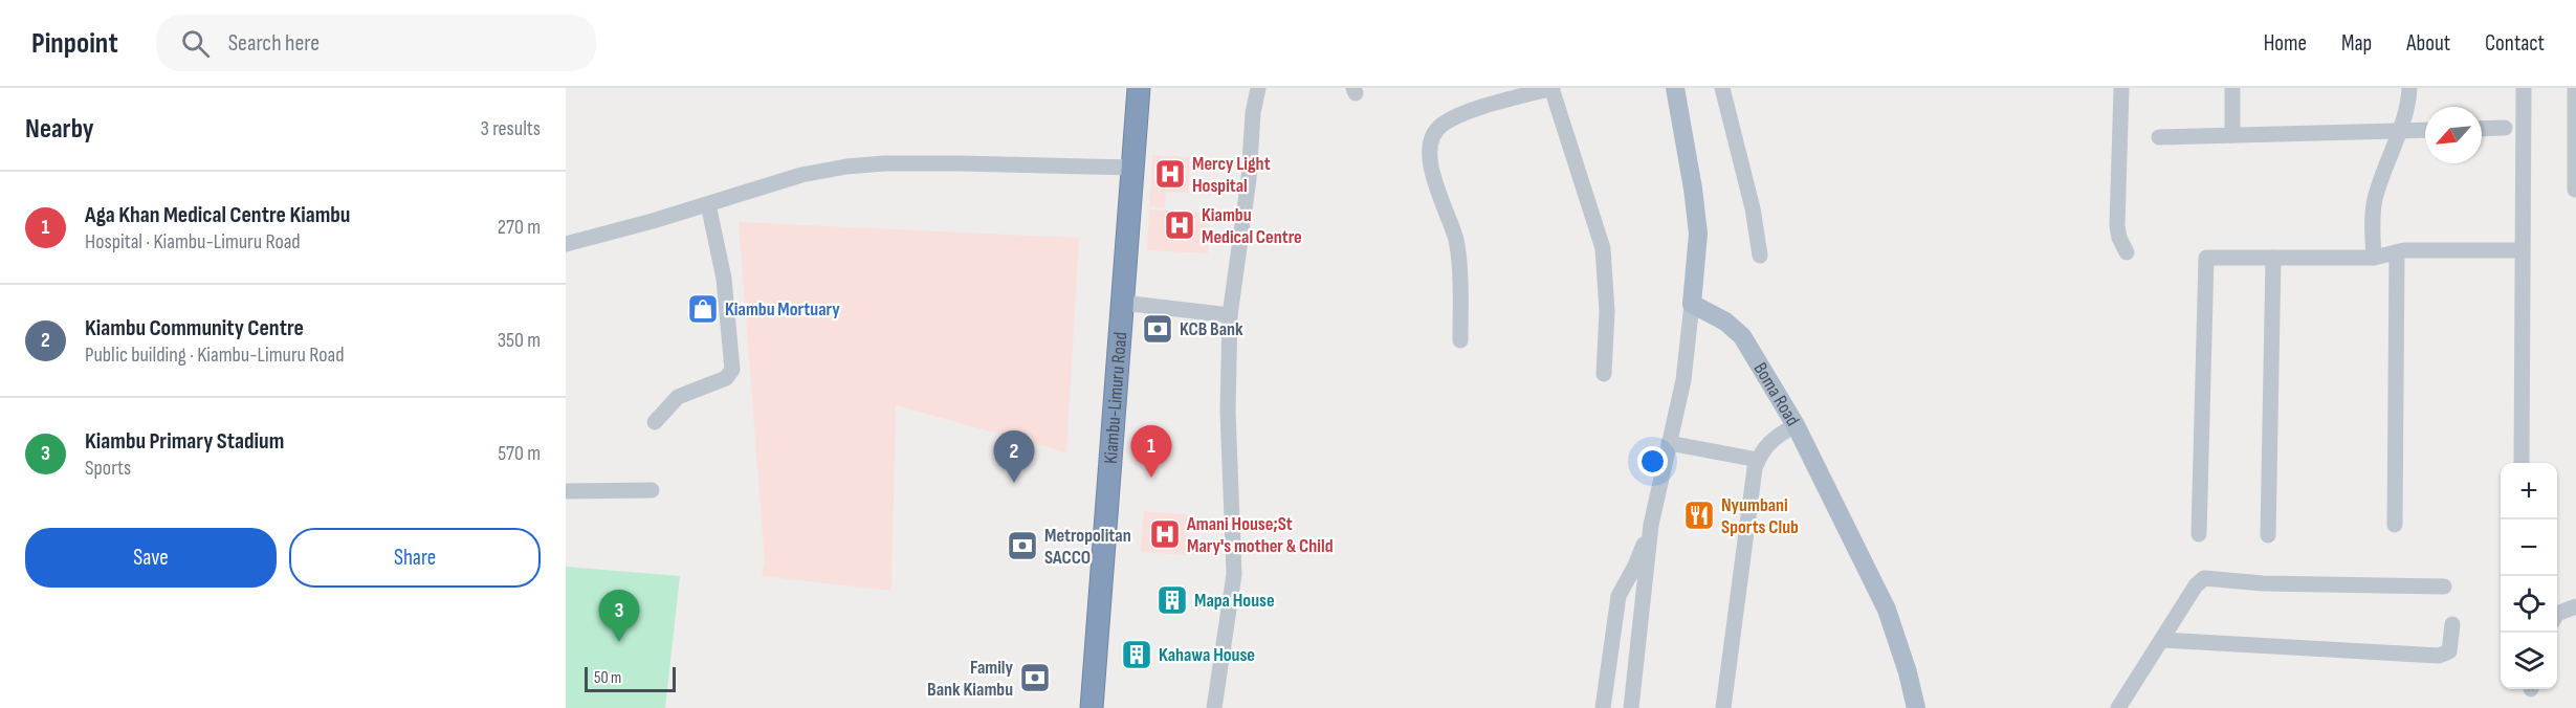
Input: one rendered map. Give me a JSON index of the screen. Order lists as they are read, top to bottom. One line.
{"streets":{"highway":["Kiambu-Limuru Road"],"main road":["Boma Road"]},"places":{"hospital":["Mercy Light Hospital","Kiambu Medical Centre","Amani House;St Mary's mother & Child"],"shop":["Kiambu Mortuary"],"bank":["KCB Bank","Metropolitan SACCO","Family Bank Kiambu"],"restaurant":["Nyumbani Sports Club"],"building":["Mapa House","Kahawa House"]},"scale_bar":"50 m","north":"bottom left","page":{"header":"Pinpoint","search":"Search here","nav":["Home","Map","About","Contact"],"heading":["Nearby","3 results"],"list":[{"mark":"1","name":"Aga Khan Medical Centre Kiambu","note":"Hospital · Kiambu-Limuru Road","value":"270 m"},{"mark":"2","name":"Kiambu Community Centre","note":"Public building · Kiambu-Limuru Road","value":"350 m"},{"mark":"3","name":"Kiambu Primary Stadium","note":"Sports","value":"570 m"}],"pins":["1","2","3"],"map_buttons":["+","−"],"buttons":["Save","Share"],"scale":"50 m"}}
